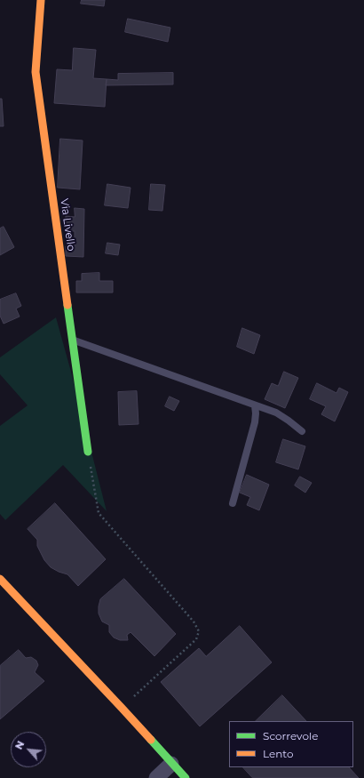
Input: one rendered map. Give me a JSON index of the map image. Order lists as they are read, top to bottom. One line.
{"streets":{"street":["Via Livello"]},"legend":["Scorrevole","Lento"],"north":"top left"}
